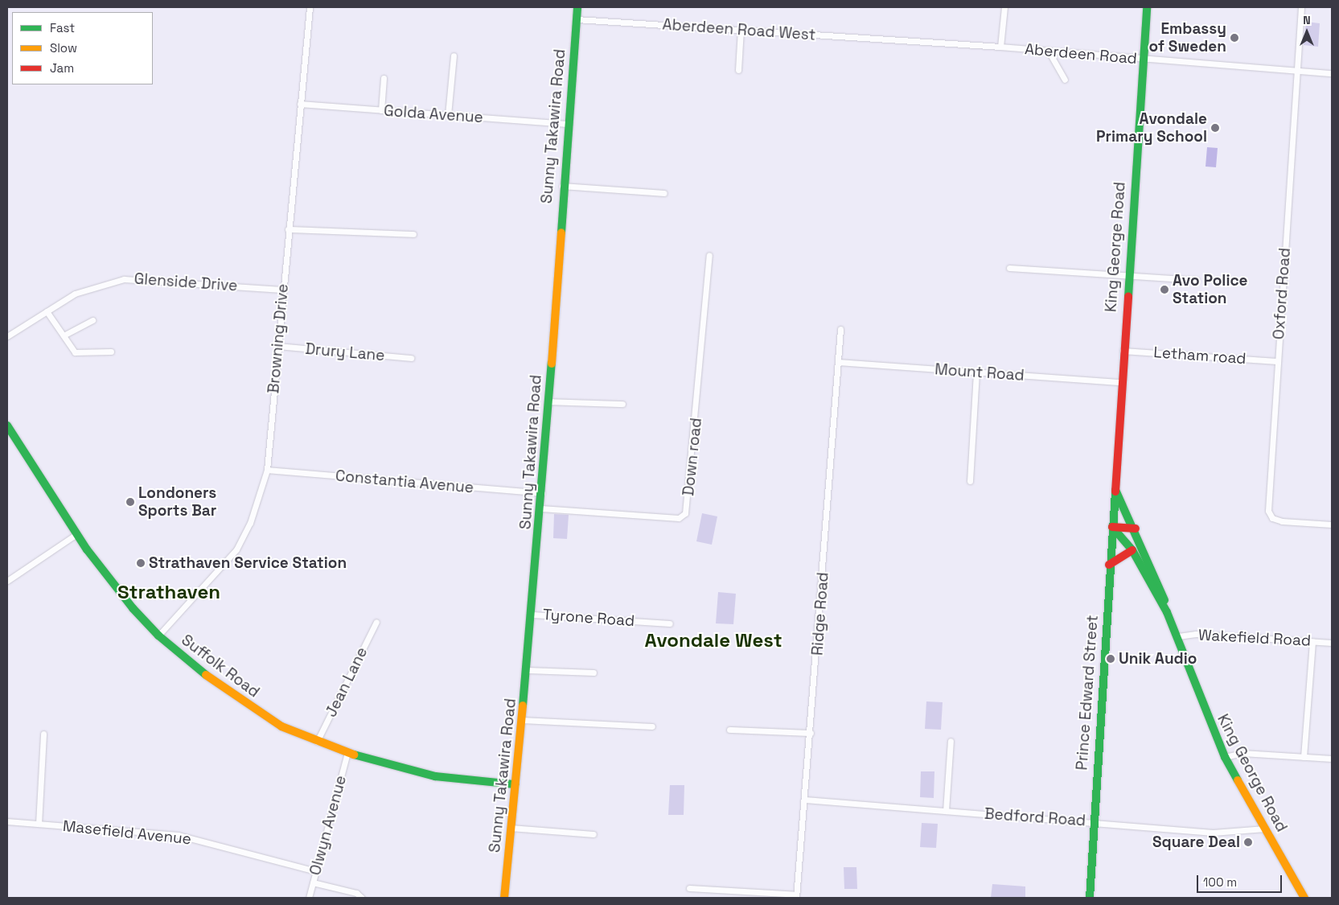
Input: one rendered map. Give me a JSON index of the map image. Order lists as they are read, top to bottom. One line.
{"streets":{"main road":["Sunny Takawira Road","King George Road","Suffolk Road","Prince Edward Street"],"street":["Aberdeen Road West","Aberdeen Road","Golda Avenue","Glenside Drive","Oxford Road","Browning Drive","Drury Lane","Letham road","Mount Road","Down road","Constantia Avenue","Ridge Road","Tyrone Road","Wakefield Road","Jean Lane","Bedford Road","Olwyn Avenue","Masefield Avenue"]},"crossings":[["Aberdeen Road West","Aberdeen Road"],["Aberdeen Road West","Sunny Takawira Road"],["Aberdeen Road","King George Road"],["Aberdeen Road","Oxford Road"],["Golda Avenue","Sunny Takawira Road"],["Golda Avenue","Browning Drive"],["Sunny Takawira Road","Down road"],["Sunny Takawira Road","Constantia Avenue"],["Sunny Takawira Road","Tyrone Road"],["Sunny Takawira Road","Suffolk Road"],["King George Road","Letham road"],["King George Road","Mount Road"],["King George Road","Wakefield Road"],["King George Road","Prince Edward Street"],["King George Road","Bedford Road"],["Glenside Drive","Browning Drive"],["Oxford Road","Letham road"],["Browning Drive","Drury Lane"],["Browning Drive","Constantia Avenue"],["Browning Drive","Suffolk Road"],["Mount Road","Ridge Road"],["Ridge Road","Bedford Road"],["Suffolk Road","Jean Lane"],["Suffolk Road","Olwyn Avenue"],["Prince Edward Street","Bedford Road"],["Olwyn Avenue","Masefield Avenue"]],"districts":["Strathaven","Avondale West"],"places":["Embassy of Sweden","Avondale Primary School","Avo Police Station","Londoners Sports Bar","Strathaven Service Station","Unik Audio","Square Deal"],"legend":["Fast","Slow","Jam"],"scale_bar":"100 m","north":"top"}
